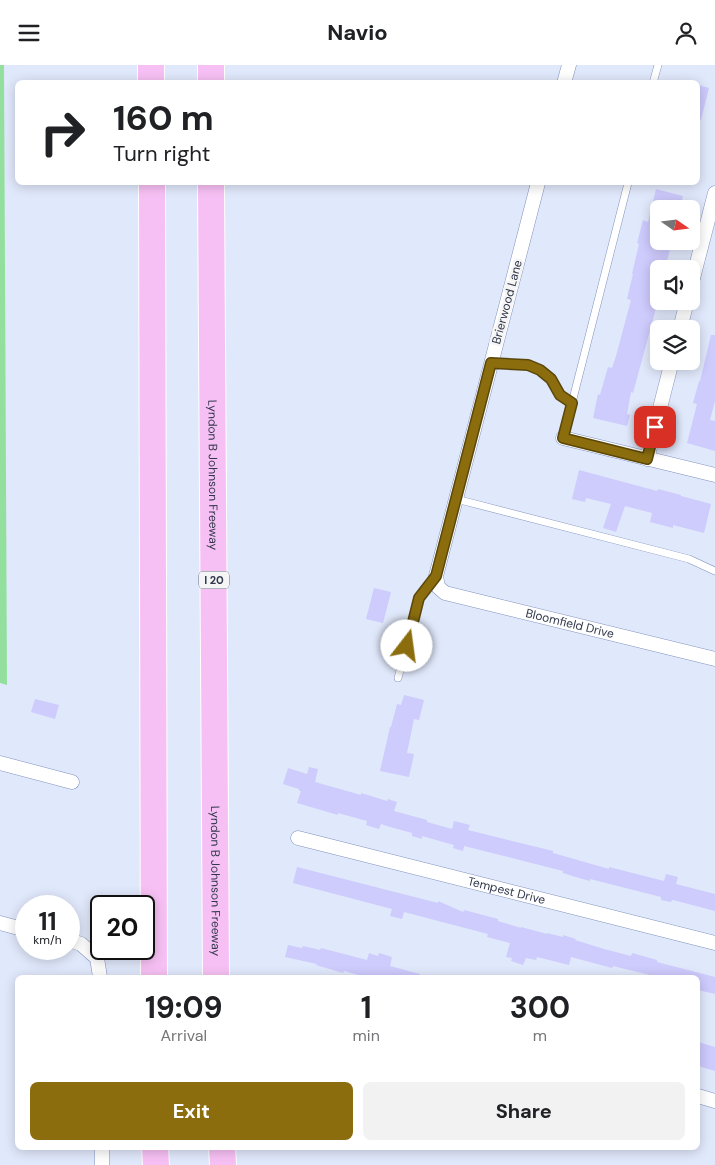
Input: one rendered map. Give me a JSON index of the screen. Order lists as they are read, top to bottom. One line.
{"streets":{"highway":["Lyndon B Johnson Freeway","I 20"],"street":["Brierwood Lane","Bloomfield Drive","Tempest Drive"]},"crossings":[["Brierwood Lane","Bloomfield Drive"]],"north":"right","page":{"header":"Navio","turn":["160 m","Turn right"],"speed":"11 km/h","limit":"20","eta":["19:09","Arrival","1","min","300","m"],"buttons":["Exit","Share"]}}
